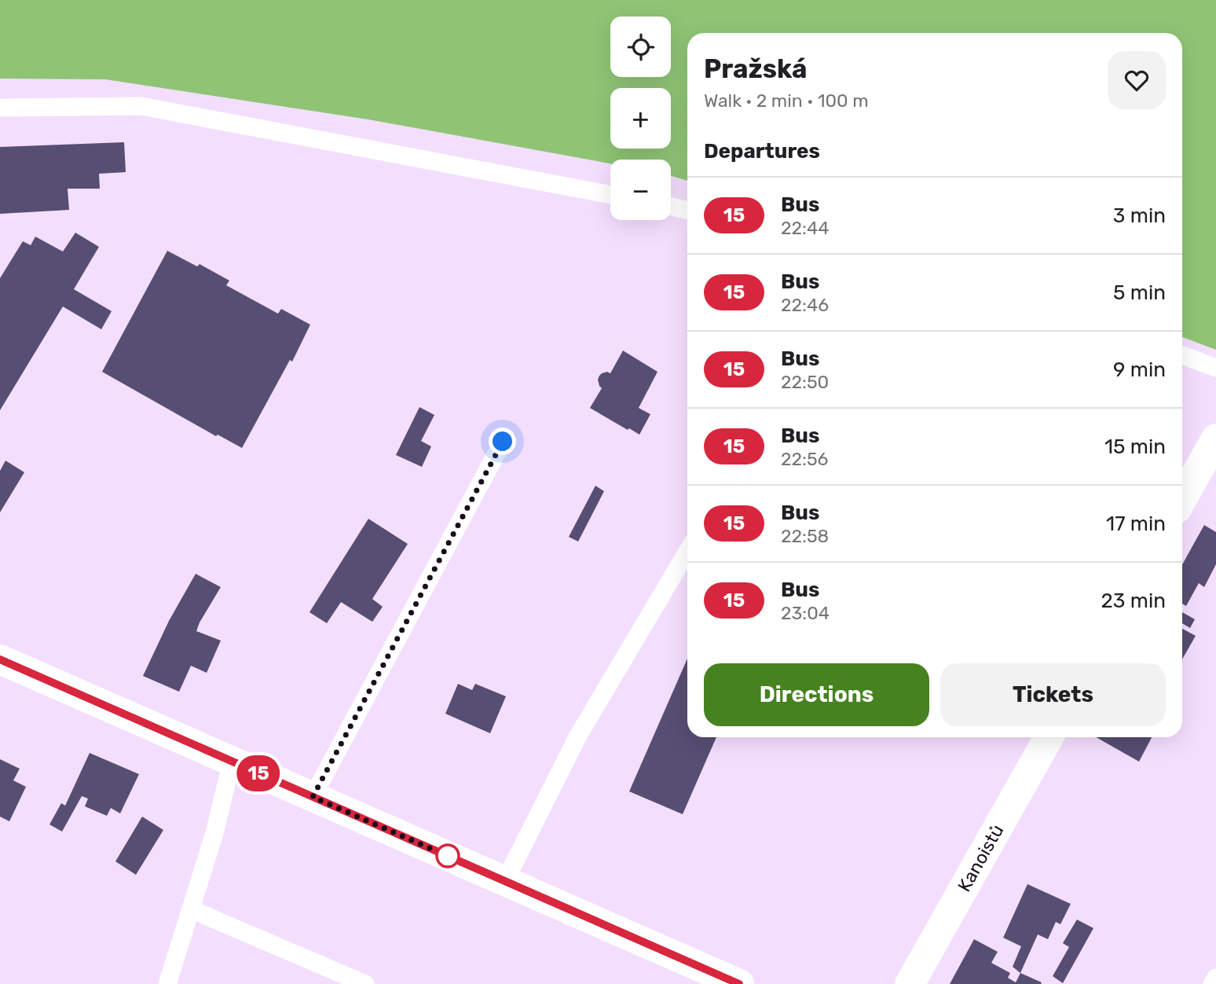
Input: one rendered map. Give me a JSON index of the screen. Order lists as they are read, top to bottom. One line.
{"streets":{"main road":["Kanoistů"]},"lines":["bus line 15"],"page":{"on_map":"15","map_buttons":["+","−"],"heading":[["Pražská","Walk · 2 min · 100 m"],"Departures"],"list":[{"mark":"15","name":"Bus","note":"22:44","value":"3 min"},{"mark":"15","name":"Bus","note":"22:46","value":"5 min"},{"mark":"15","name":"Bus","note":"22:50","value":"9 min"},{"mark":"15","name":"Bus","note":"22:56","value":"15 min"},{"mark":"15","name":"Bus","note":"22:58","value":"17 min"},{"mark":"15","name":"Bus","note":"23:04","value":"23 min"}],"buttons":["Directions","Tickets"]}}
